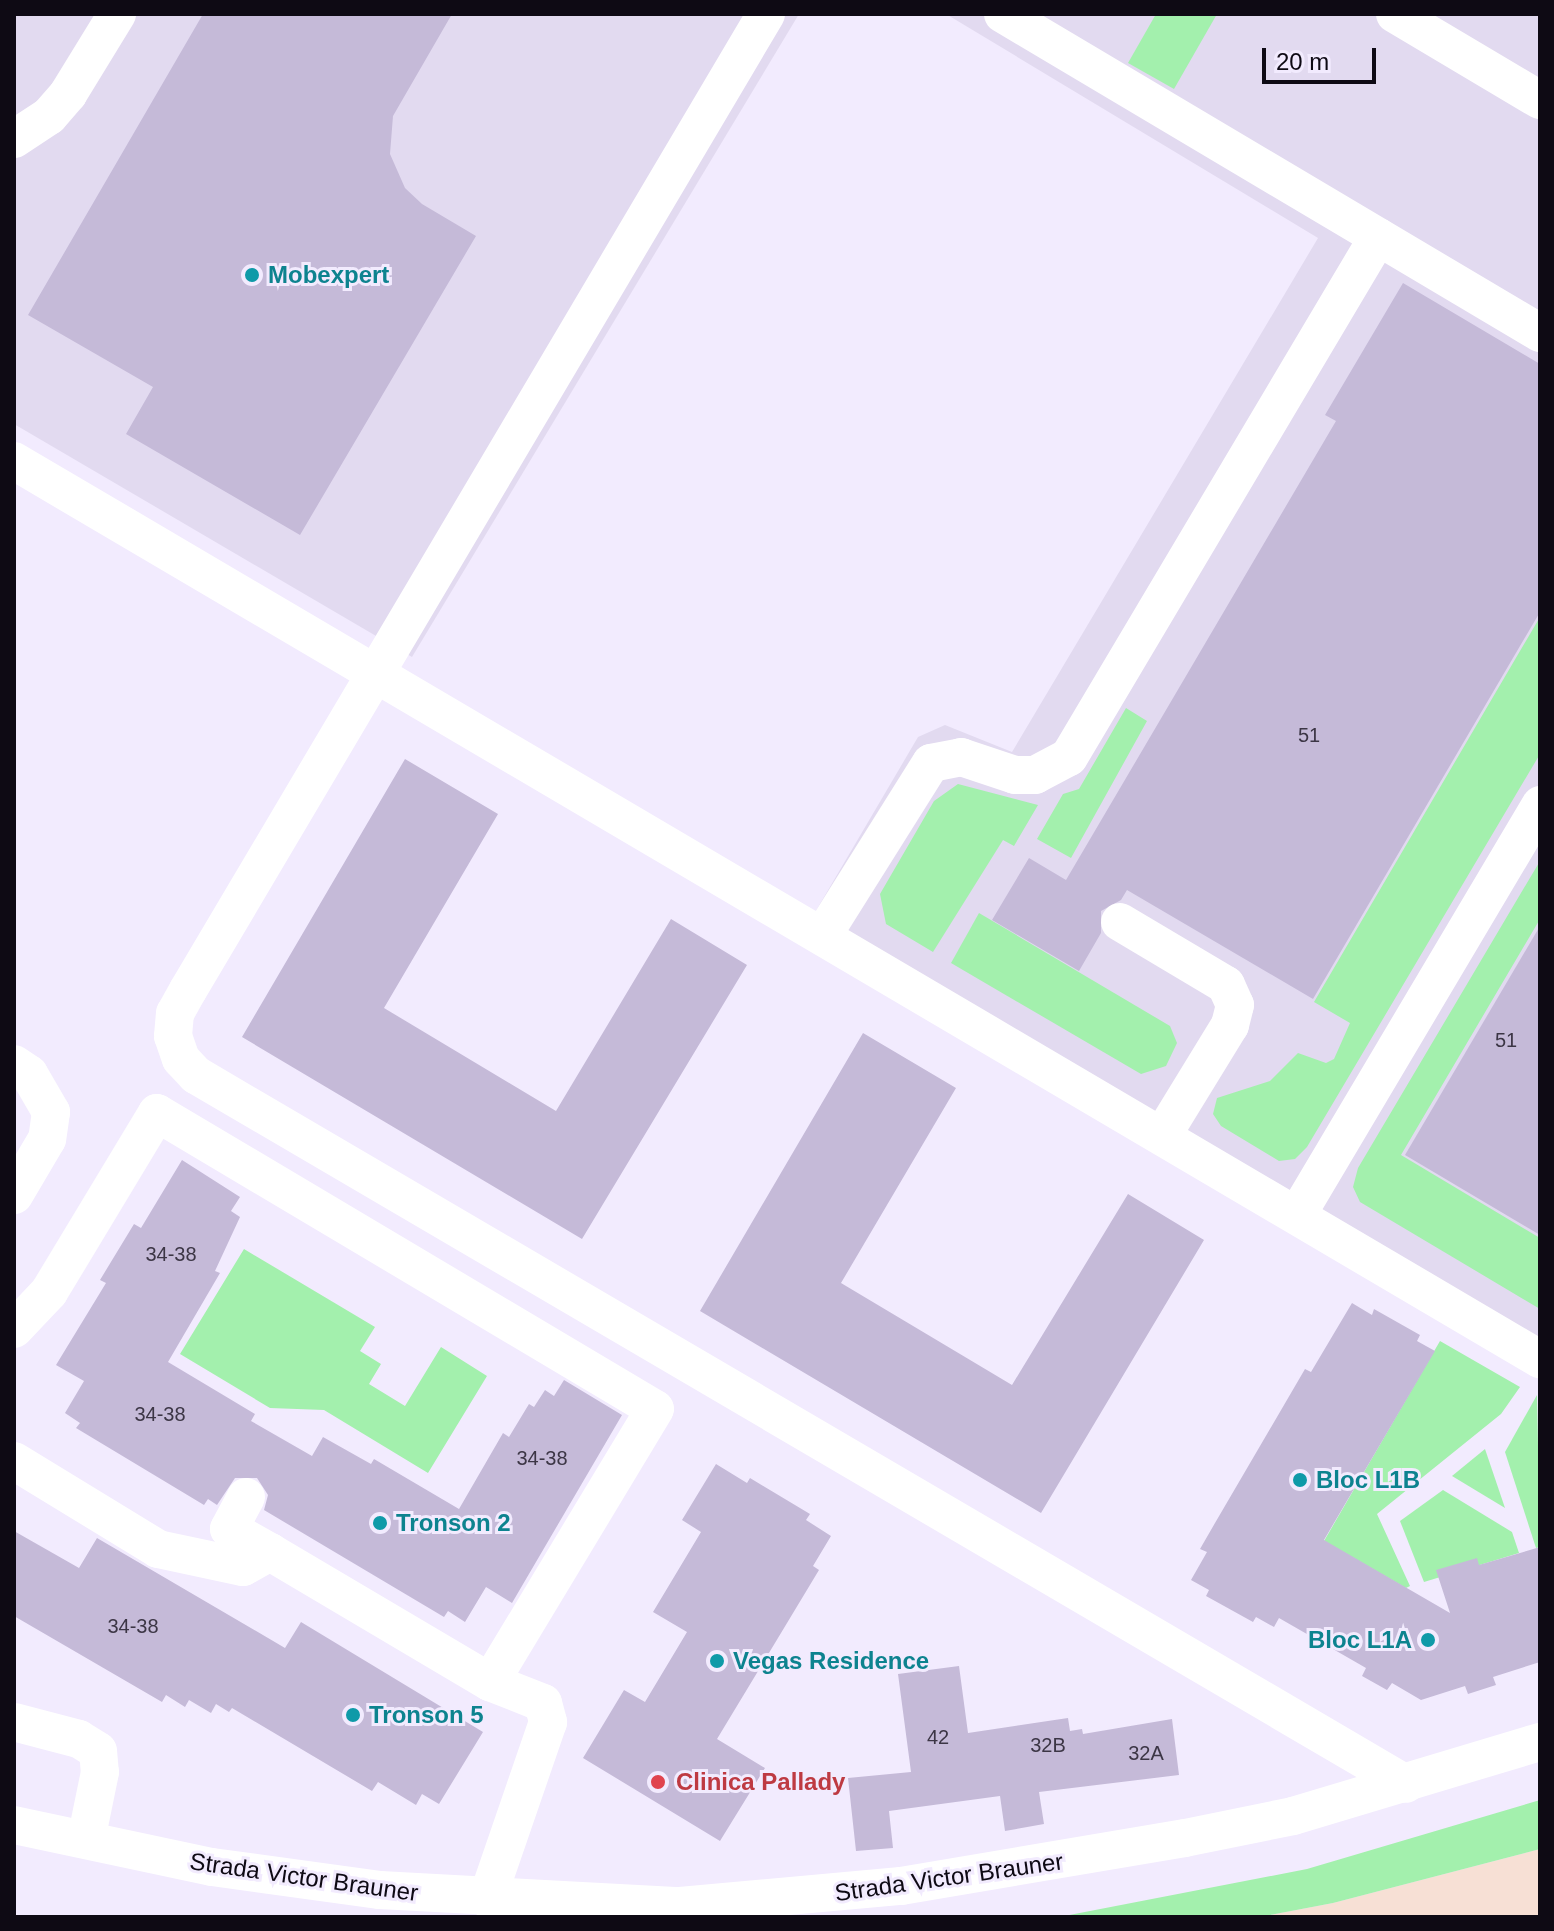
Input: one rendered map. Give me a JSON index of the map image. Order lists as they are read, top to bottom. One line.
{"streets":{"street":["Strada Victor Brauner"]},"places":["Mobexpert","Bloc L1B","Tronson 2","Bloc L1A","Vegas Residence","Tronson 5","Clinica Pallady"],"house_numbers":["51","51","34-38","34-38","34-38","34-38","42","32B","32A"],"scale_bar":"20 m"}
